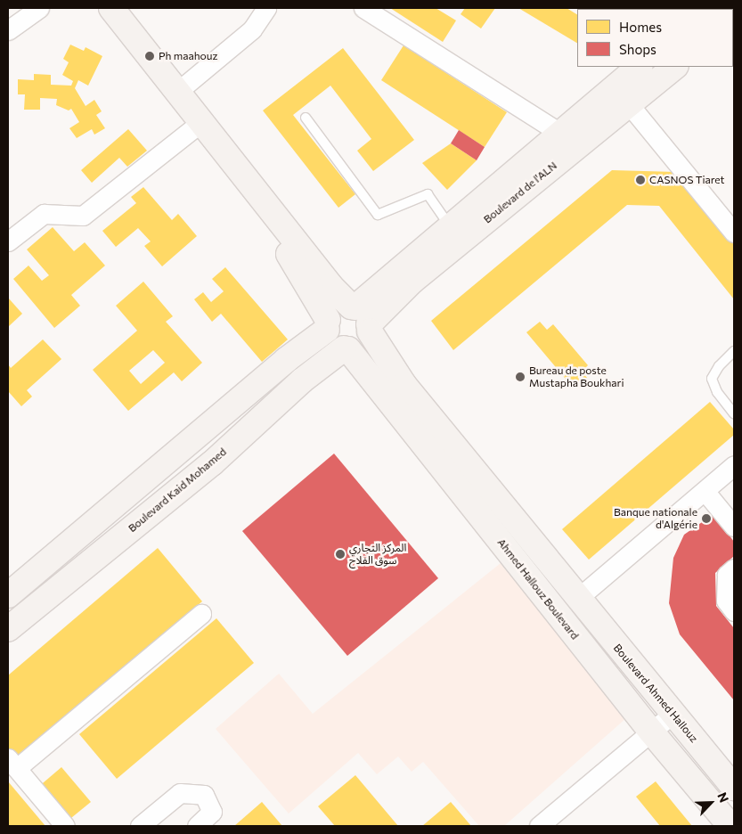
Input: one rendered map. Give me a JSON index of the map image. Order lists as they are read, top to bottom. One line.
{"streets":{"main road":["Boulevard de l'ALN","Boulevard Kaid Mohamed","Ahmed Hallouz Boulevard","Boulevard Ahmed Hallouz"]},"crossings":[["Boulevard de l'ALN","Boulevard Kaid Mohamed"],["Boulevard de l'ALN","Ahmed Hallouz Boulevard"],["Boulevard Kaid Mohamed","Ahmed Hallouz Boulevard"]],"places":["Ph maahouz","CASNOS Tiaret","Bureau de poste Mustapha Boukhari","Banque nationale d'Algérie","المركز التجاري سوق الفلاح"],"legend":["Homes","Shops"],"north":"top right"}
